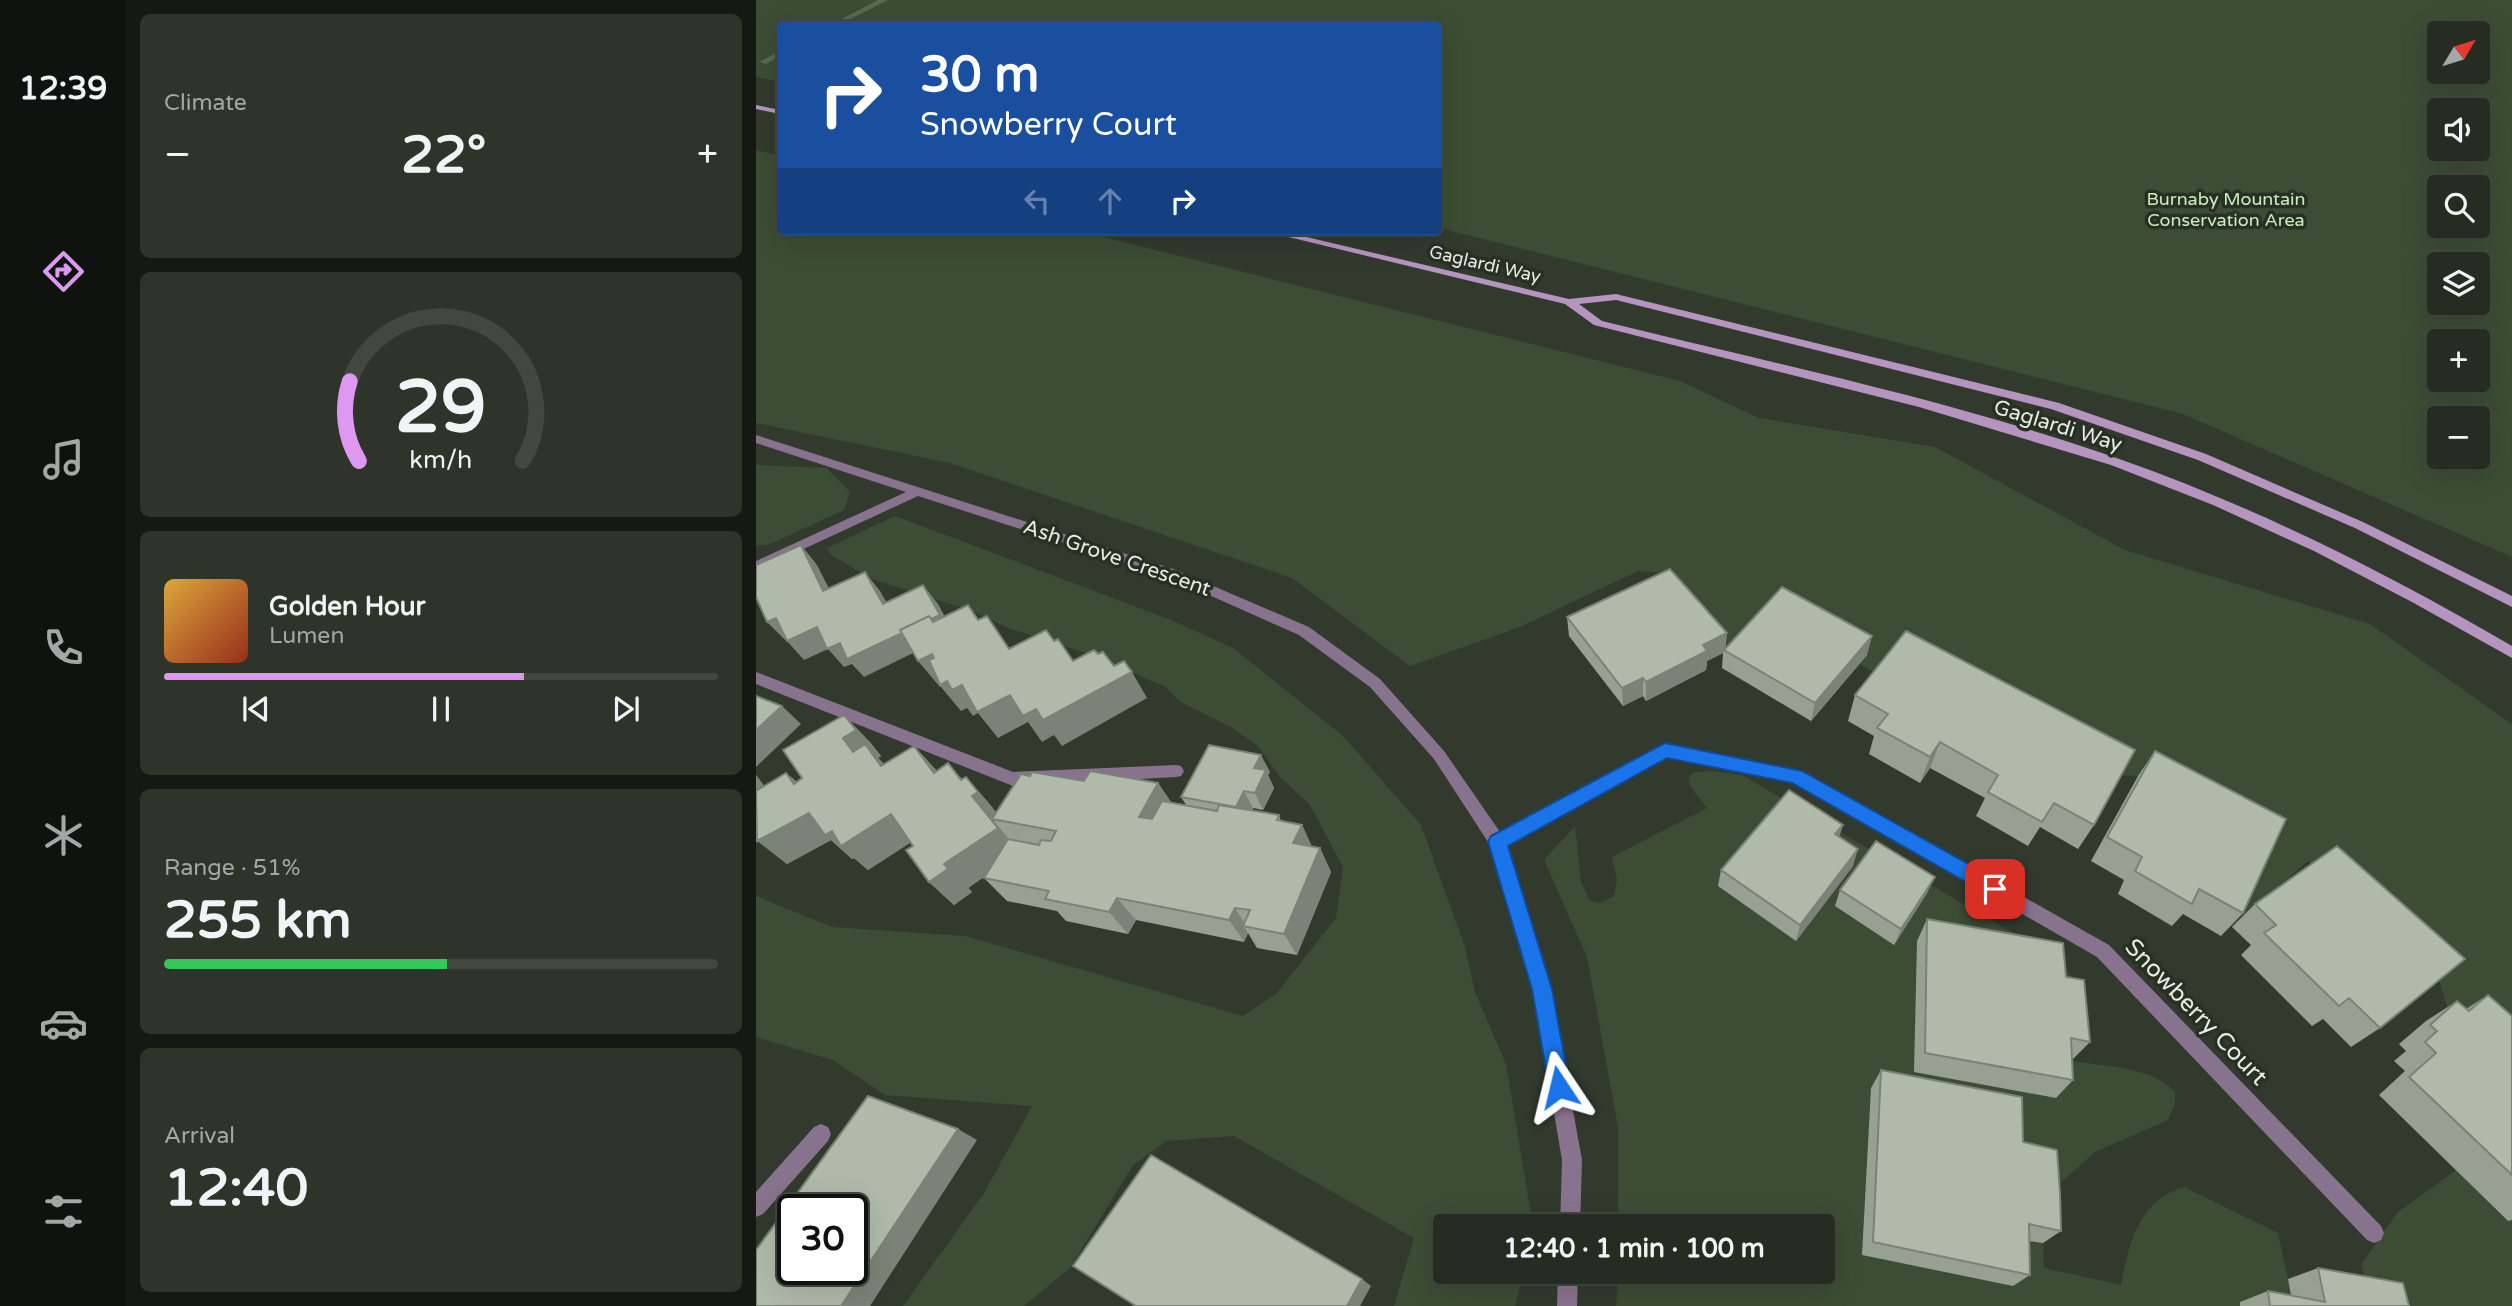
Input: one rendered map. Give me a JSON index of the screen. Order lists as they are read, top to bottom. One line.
{"streets":{"main road":["Gaglardi Way"],"street":["Ash Grove Crescent","Snowberry Court"]},"crossings":[["Ash Grove Crescent","Snowberry Court"]],"parks":["Burnaby Mountain Conservation Area"],"north":"top right","page":{"tabs":"12:39","tile":["Climate",["Range · 51%","255 km"],["Arrival","12:40"]],"map_buttons":["+","−"],"turn":["30 m","Snowberry Court"],"heat":["−","22°","+"],"song":["Golden Hour","Lumen"],"limit":"30","trip":"12:40 · 1 min · 100 m","gauge":["29","km/h"]}}
